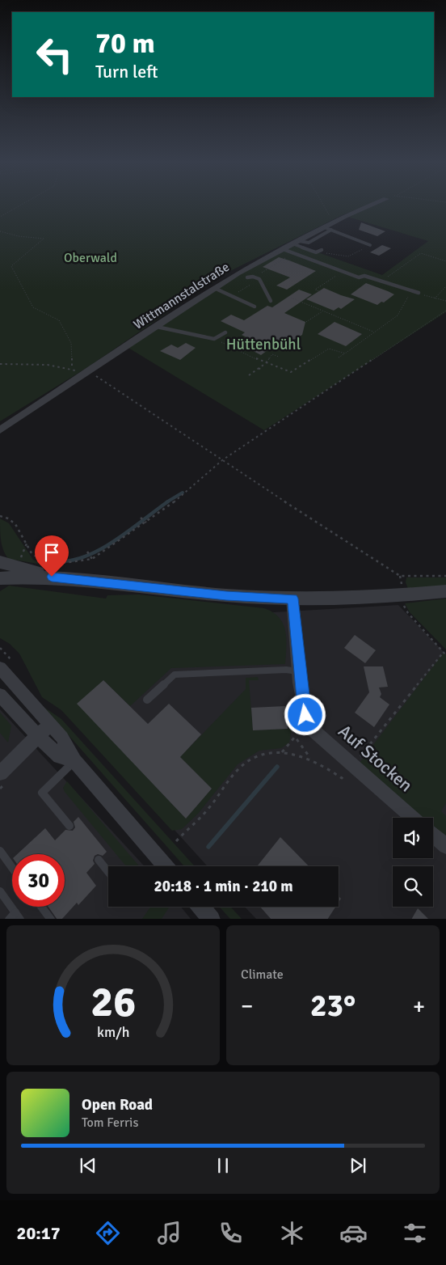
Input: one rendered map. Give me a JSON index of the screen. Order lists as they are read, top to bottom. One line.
{"streets":{"street":["Wittmannstalstraße","Auf Stocken"]},"parks":["Oberwald","Hüttenbühl"],"page":{"turn":["70 m","Turn left"],"limit":"30","trip":"20:18 · 1 min · 210 m","tile":"Climate","heat":["−","23°","+"],"song":["Open Road","Tom Ferris"],"tabs":"20:17","gauge":["26","km/h"]}}
